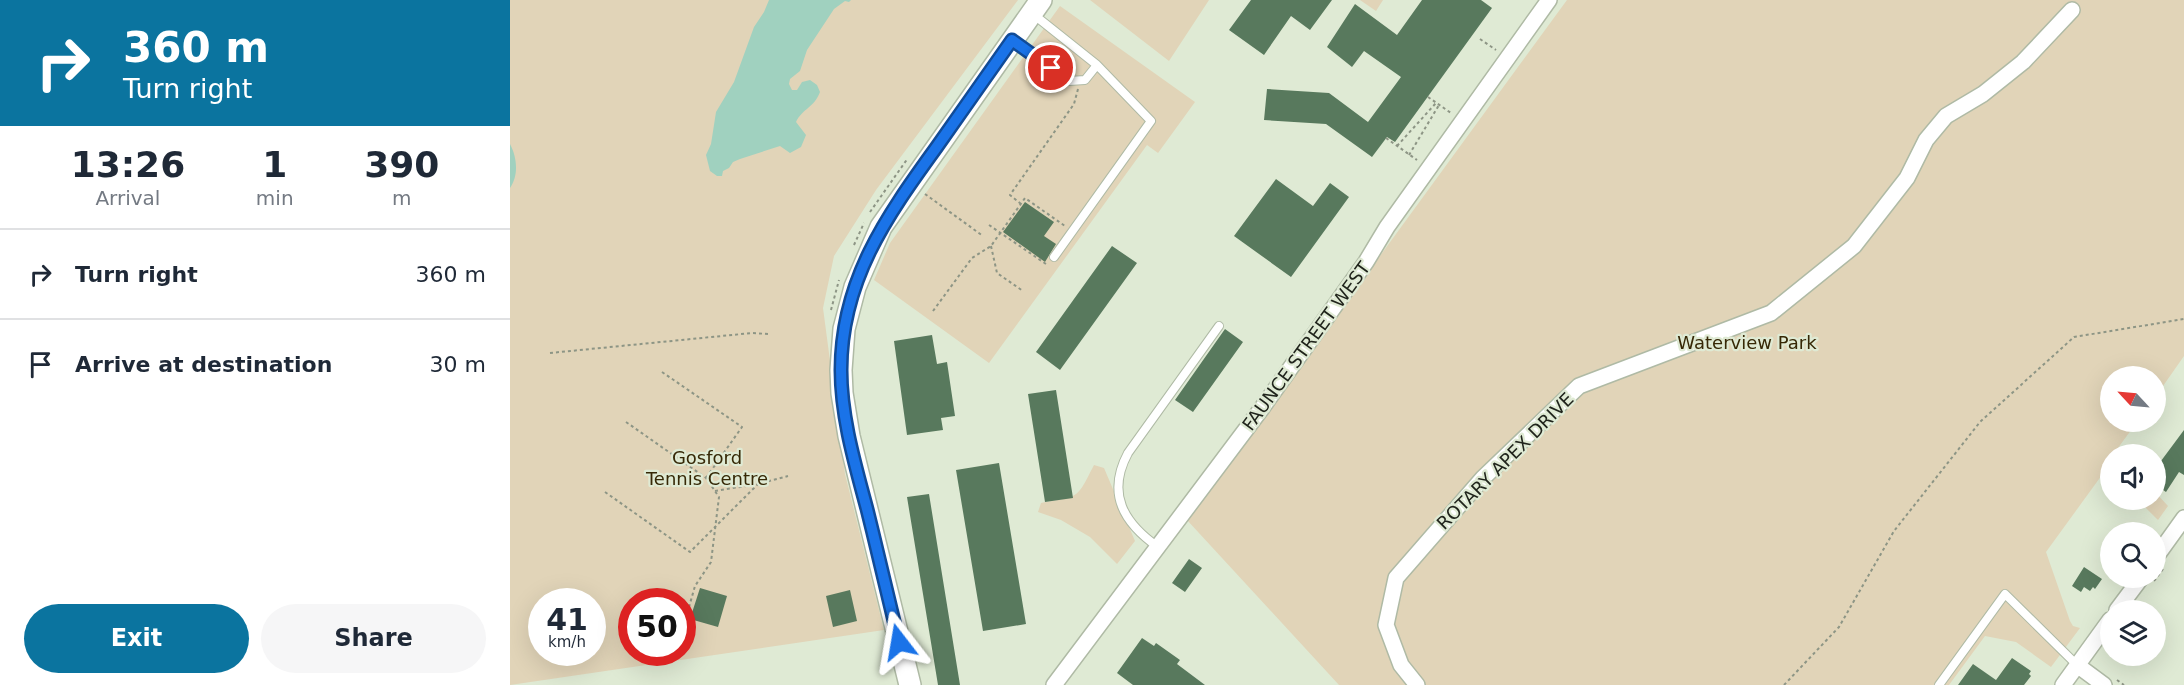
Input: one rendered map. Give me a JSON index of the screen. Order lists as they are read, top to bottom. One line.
{"streets":{"street":["FAUNCE STREET WEST","ROTARY APEX DRIVE"]},"parks":["Waterview Park","Gosford Tennis Centre"],"north":"top left","page":{"turn":["360 m","Turn right"],"eta":["13:26","Arrival","1","min","390","m"],"list":[{"name":"Turn right","value":"360 m"},{"name":"Arrive at destination","value":"30 m"}],"speed":"41 km/h","limit":"50","buttons":["Exit","Share"]}}
